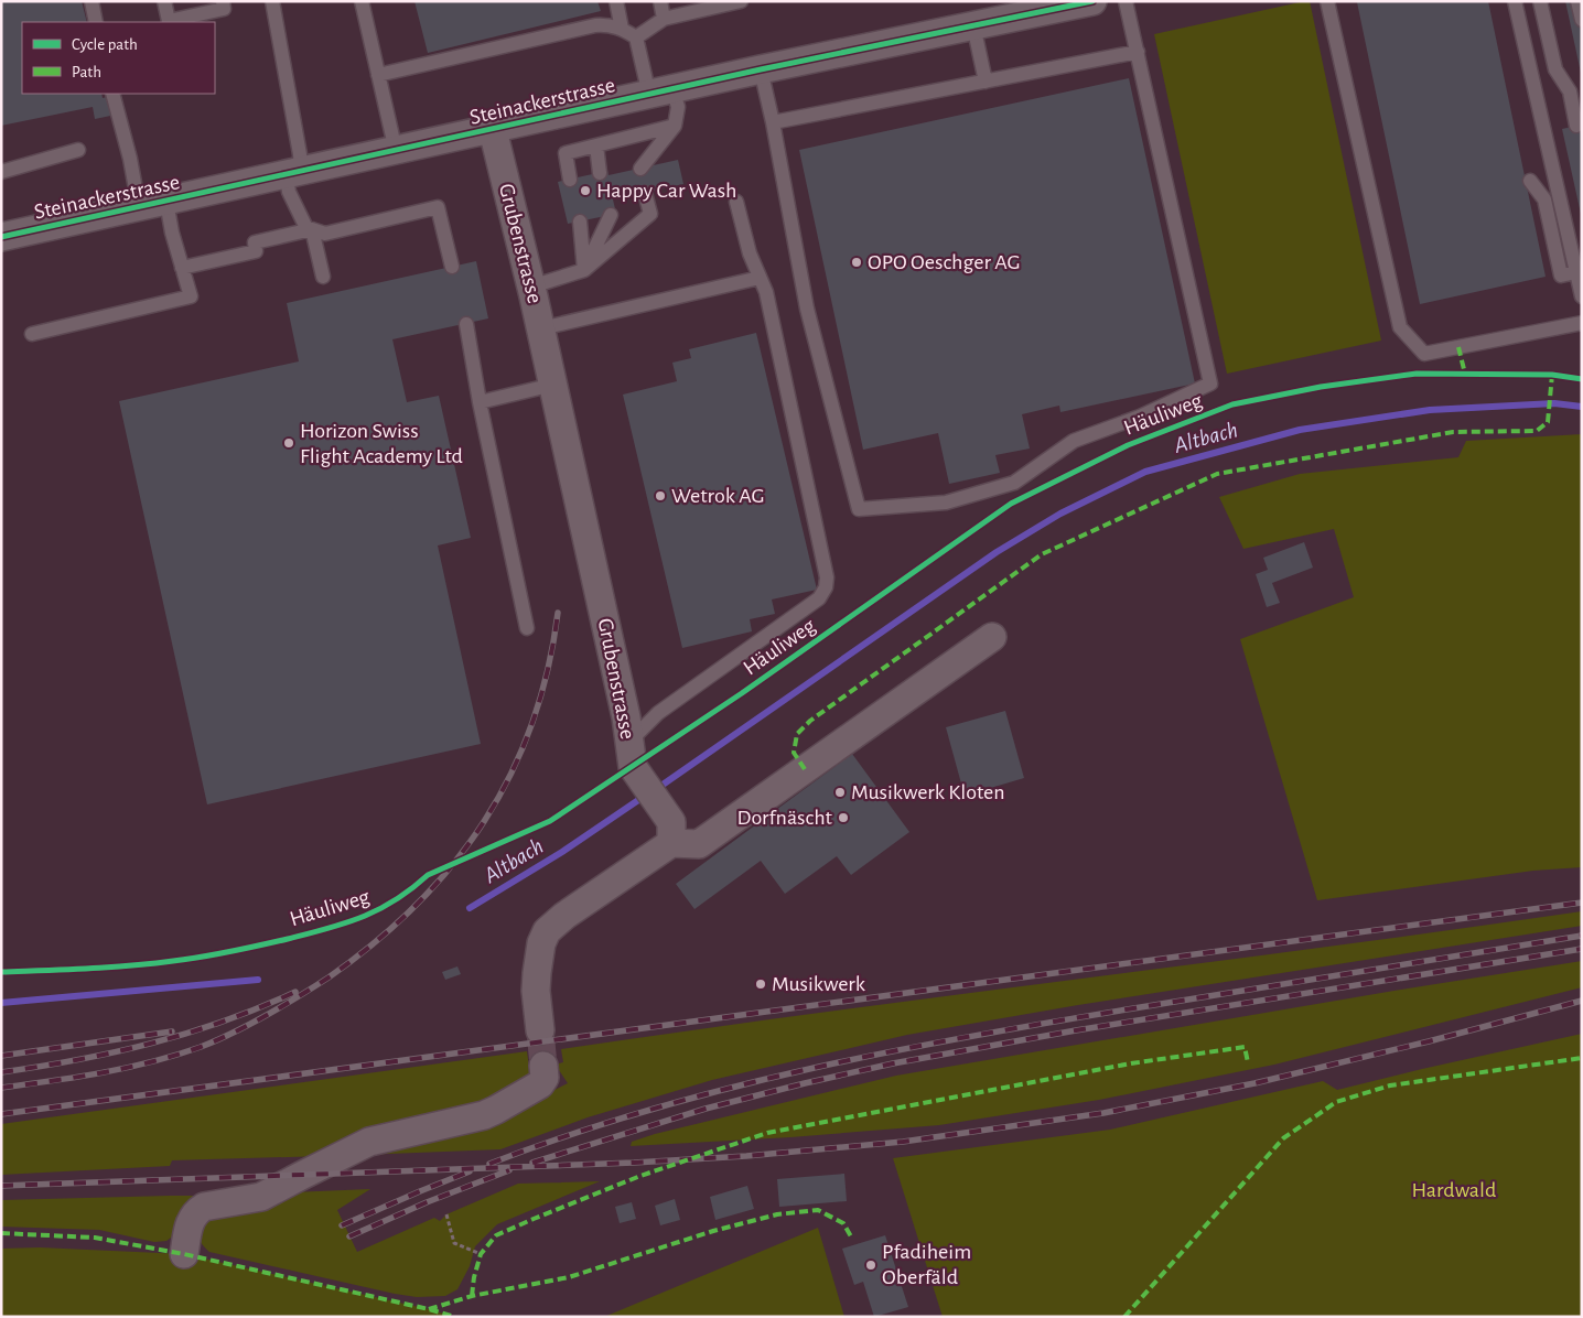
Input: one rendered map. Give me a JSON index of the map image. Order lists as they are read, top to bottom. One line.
{"streets":{"street":["Steinackerstrasse","Grubenstrasse"],"cycle path":["Häuliweg"]},"crossings":[["Steinackerstrasse","Grubenstrasse"]],"water":["Altbach"],"parks":["Hardwald"],"places":["Happy Car Wash","OPO Oeschger AG","Horizon Swiss Flight Academy Ltd","Wetrok AG","Musikwerk Kloten","Dorfnäscht","Musikwerk","Pfadiheim Oberfäld"],"legend":["Cycle path","Path"]}
